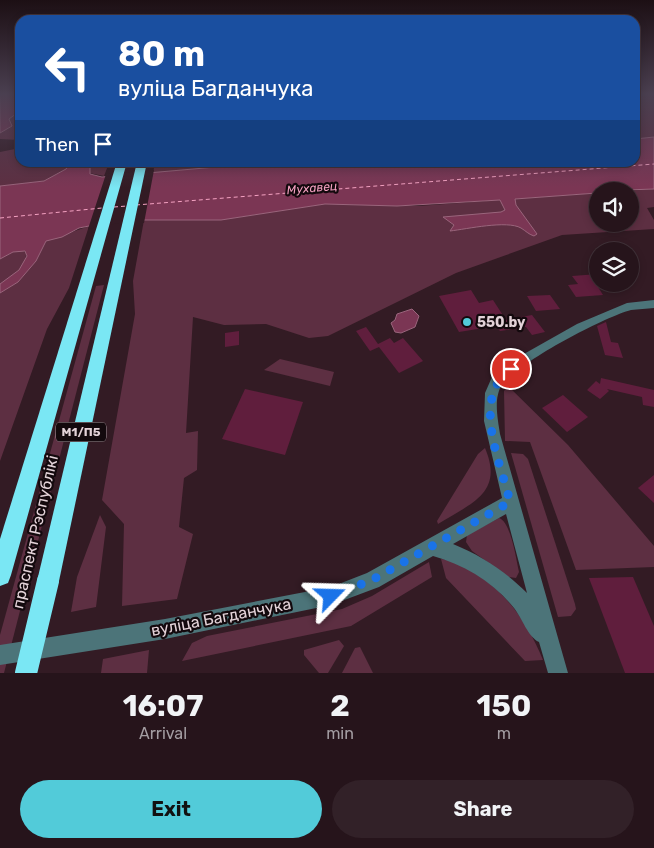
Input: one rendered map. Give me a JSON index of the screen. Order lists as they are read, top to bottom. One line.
{"streets":{"highway":["М1/П5","праспект Рэспублікі"],"street":["вуліца Багданчука"]},"water":["Мухавец"],"places":["550.by"],"page":{"turn":["80 m","вуліца Багданчука"],"then":"Then","eta":["16:07","Arrival","2","min","150","m"],"buttons":["Exit","Share"]}}
